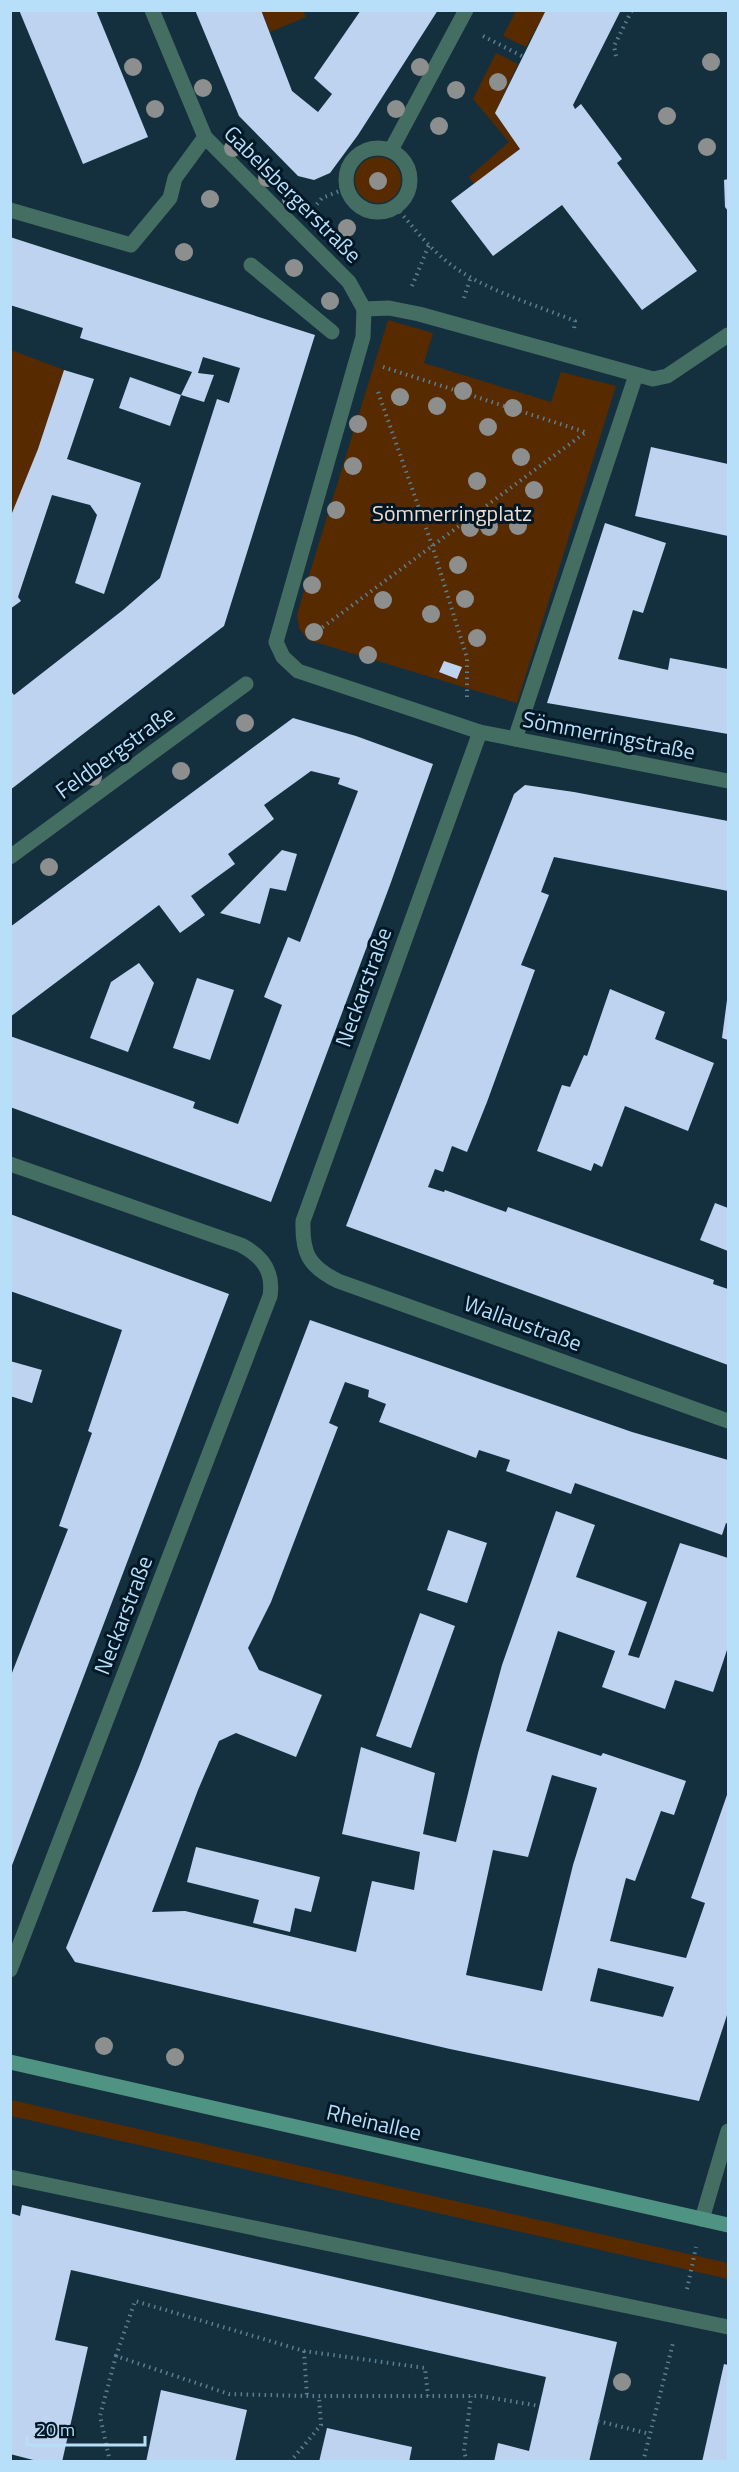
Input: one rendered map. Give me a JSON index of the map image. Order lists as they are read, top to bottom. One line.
{"streets":{"main road":["Rheinallee"],"street":["Gabelsbergerstraße","Sömmerringstraße","Feldbergstraße","Neckarstraße","Wallaustraße"]},"crossings":[["Sömmerringstraße","Neckarstraße"],["Neckarstraße","Wallaustraße"]],"parks":["Sömmerringplatz"],"scale_bar":"20 m"}
